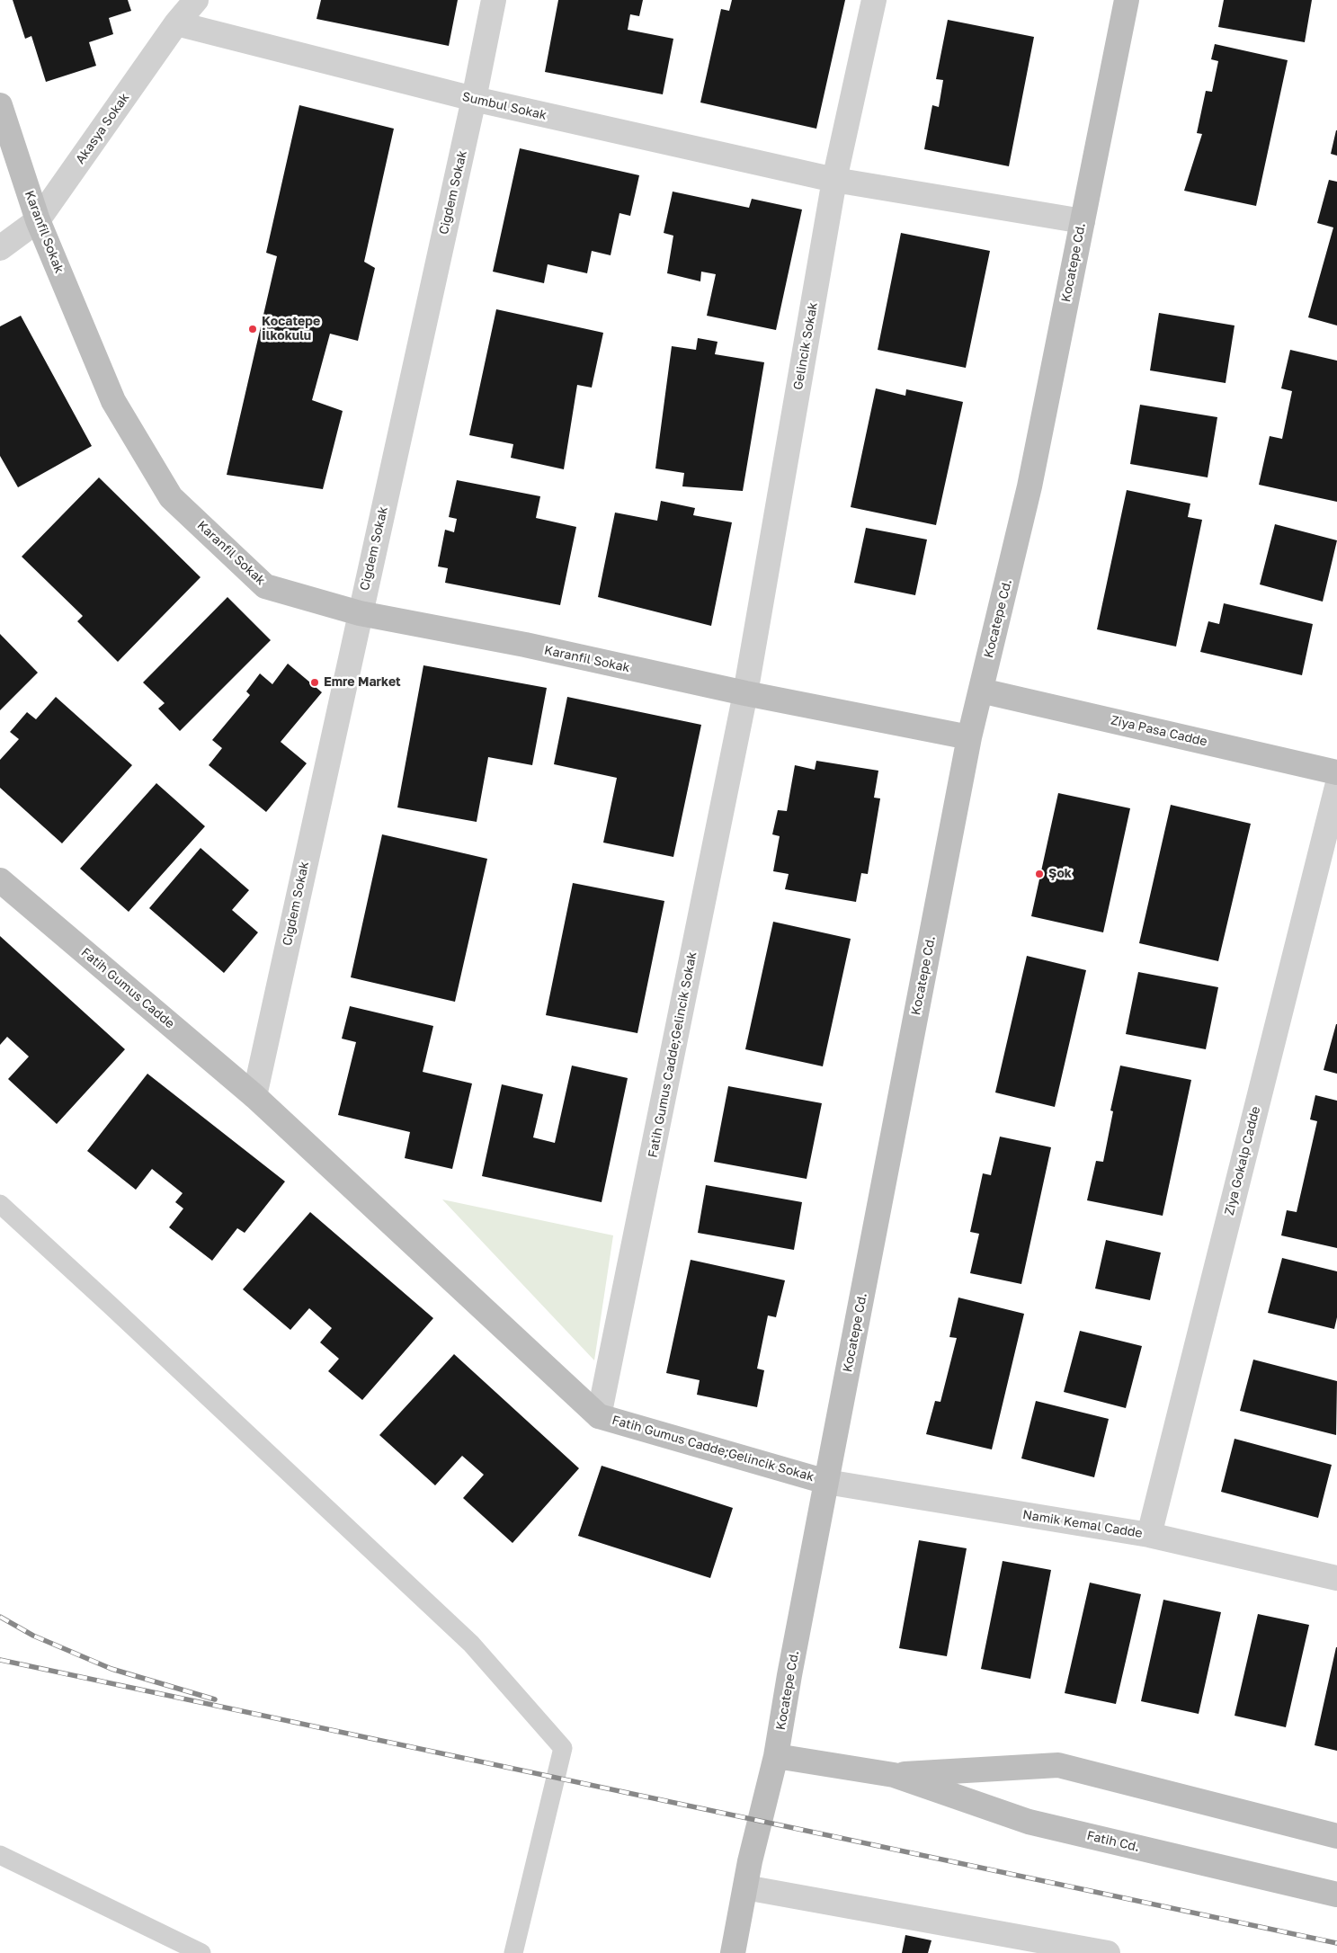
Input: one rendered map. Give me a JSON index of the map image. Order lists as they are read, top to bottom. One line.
{"streets":{"street":["Sumbul Sokak","Akasya Sokak","Cigdem Sokak","Karanfil Sokak","Kocatepe Cd.","Gelincik Sokak","Ziya Pasa Cadde","Fatih Gumus Cadde","Fatih Gumus Cadde;Gelincik Sokak","Ziya Gokalp Cadde","Namik Kemal Cadde","Fatih Cd."]},"crossings":[["Sumbul Sokak","Akasya Sokak"],["Sumbul Sokak","Cigdem Sokak"],["Sumbul Sokak","Kocatepe Cd."],["Sumbul Sokak","Gelincik Sokak"],["Akasya Sokak","Karanfil Sokak"],["Cigdem Sokak","Karanfil Sokak"],["Cigdem Sokak","Fatih Gumus Cadde"],["Cigdem Sokak","Fatih Gumus Cadde;Gelincik Sokak"],["Karanfil Sokak","Kocatepe Cd."],["Karanfil Sokak","Gelincik Sokak"],["Karanfil Sokak","Fatih Gumus Cadde;Gelincik Sokak"],["Kocatepe Cd.","Ziya Pasa Cadde"],["Kocatepe Cd.","Fatih Gumus Cadde;Gelincik Sokak"],["Kocatepe Cd.","Namik Kemal Cadde"],["Kocatepe Cd.","Fatih Cd."],["Gelincik Sokak","Fatih Gumus Cadde;Gelincik Sokak"],["Fatih Gumus Cadde","Fatih Gumus Cadde;Gelincik Sokak"],["Fatih Gumus Cadde;Gelincik Sokak","Namik Kemal Cadde"],["Ziya Gokalp Cadde","Namik Kemal Cadde"]],"places":["Kocatepe İlkokulu","Emre Market","Şok"]}
